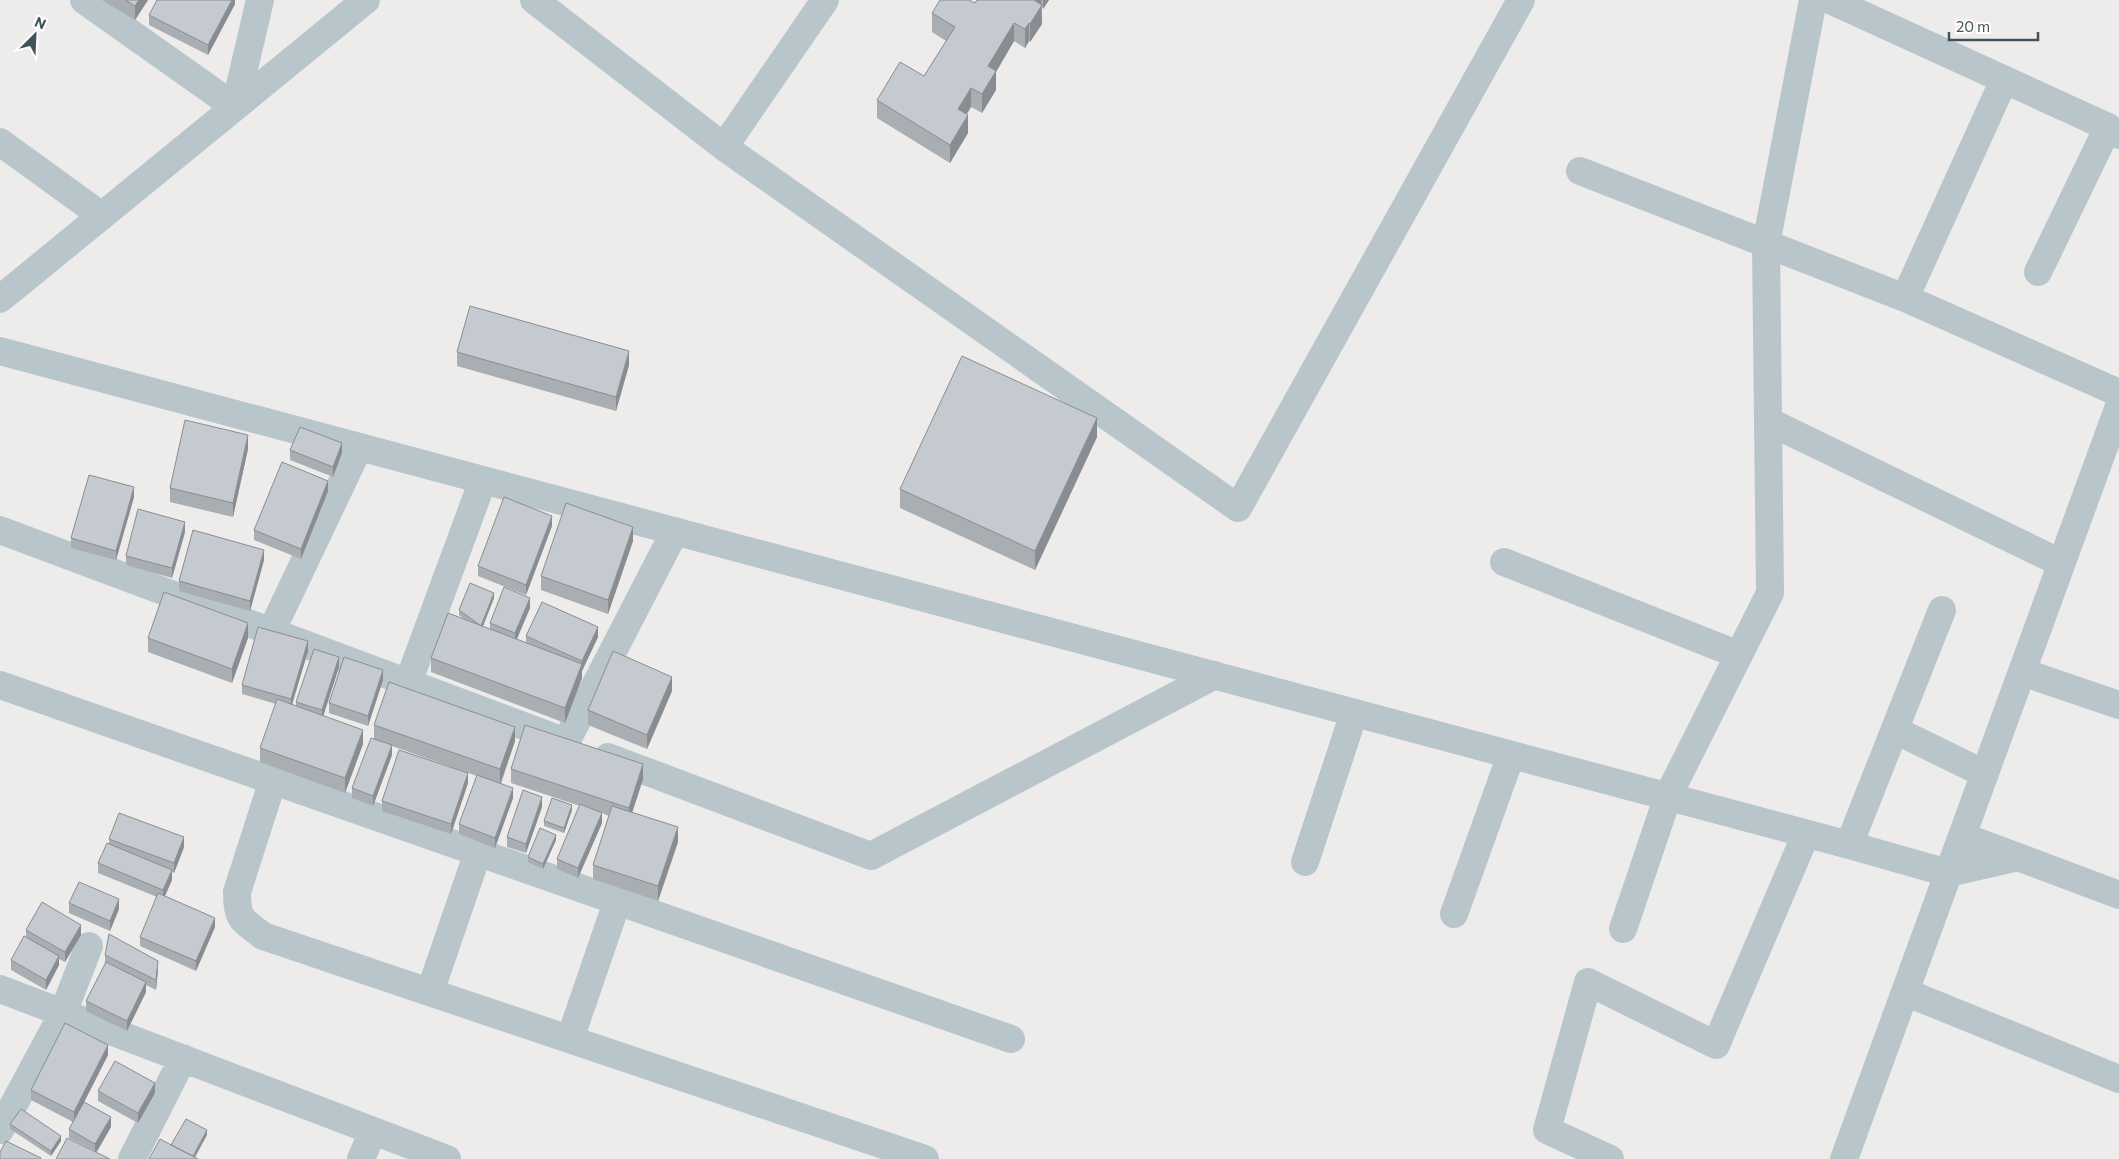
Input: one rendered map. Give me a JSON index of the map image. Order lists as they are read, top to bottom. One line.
{"scale_bar":"20 m","north":"top right"}
